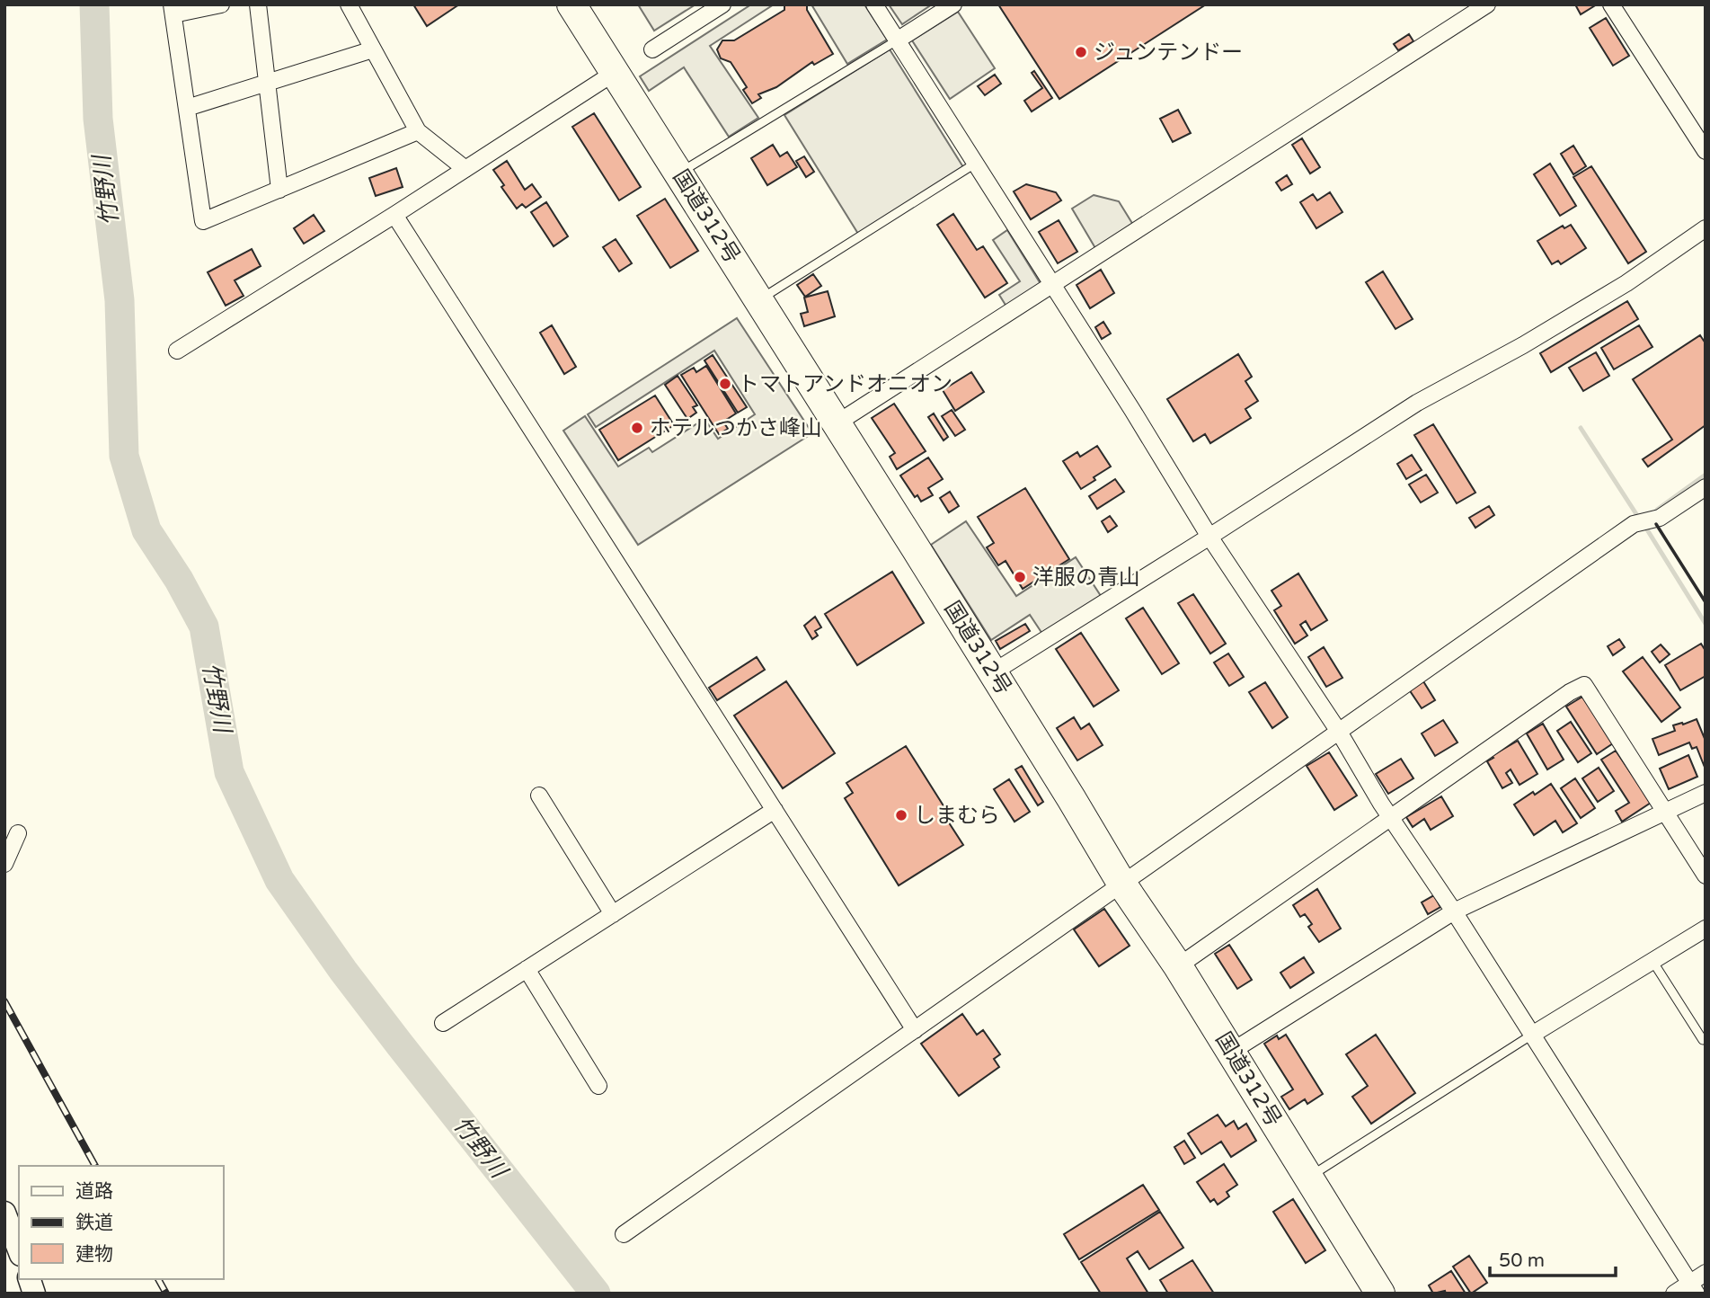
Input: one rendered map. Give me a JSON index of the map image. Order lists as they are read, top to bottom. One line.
{"streets":{"highway":["国道312号"]},"water":["竹野川"],"places":["ジュンテンドー","トマトアンドオニオン","ホテルつかさ峰山","洋服の青山","しまむら"],"legend":["道路","鉄道","建物"],"scale_bar":"50 m"}
